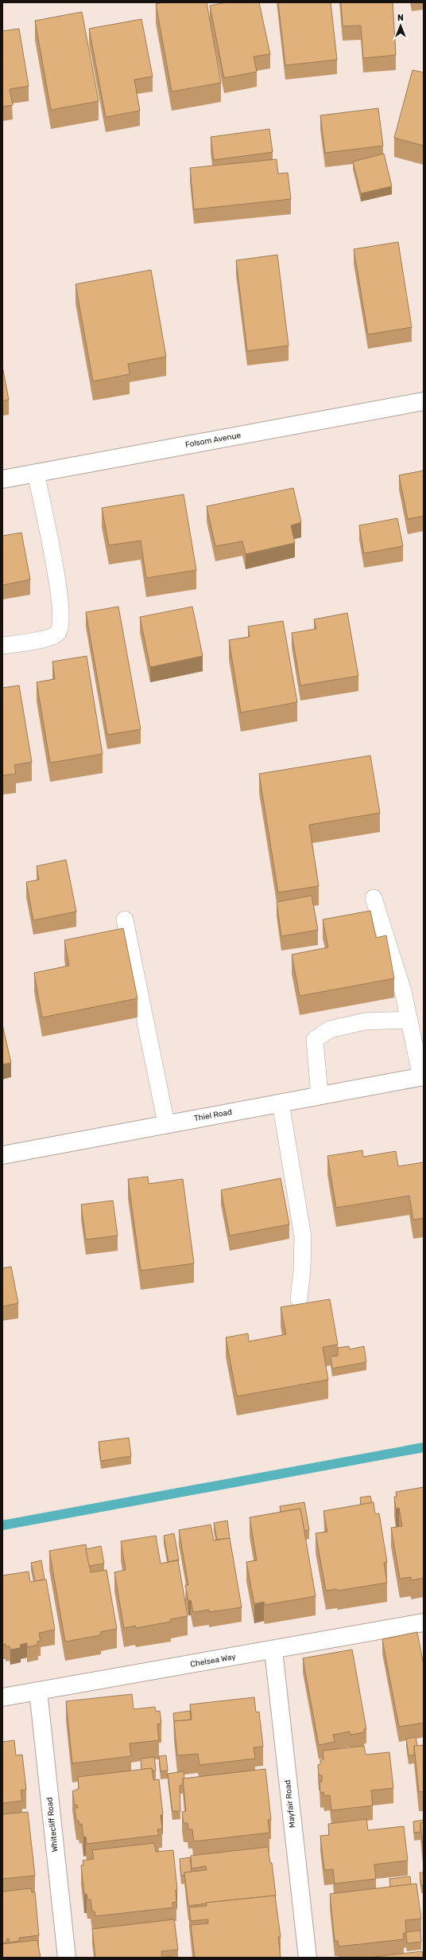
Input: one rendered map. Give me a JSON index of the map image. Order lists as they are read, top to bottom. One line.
{"streets":{"street":["Folsom Avenue","Thiel Road","Chelsea Way","Mayfair Road","Whitecliff Road"]},"crossings":[["Chelsea Way","Mayfair Road"],["Chelsea Way","Whitecliff Road"]],"north":"top"}
